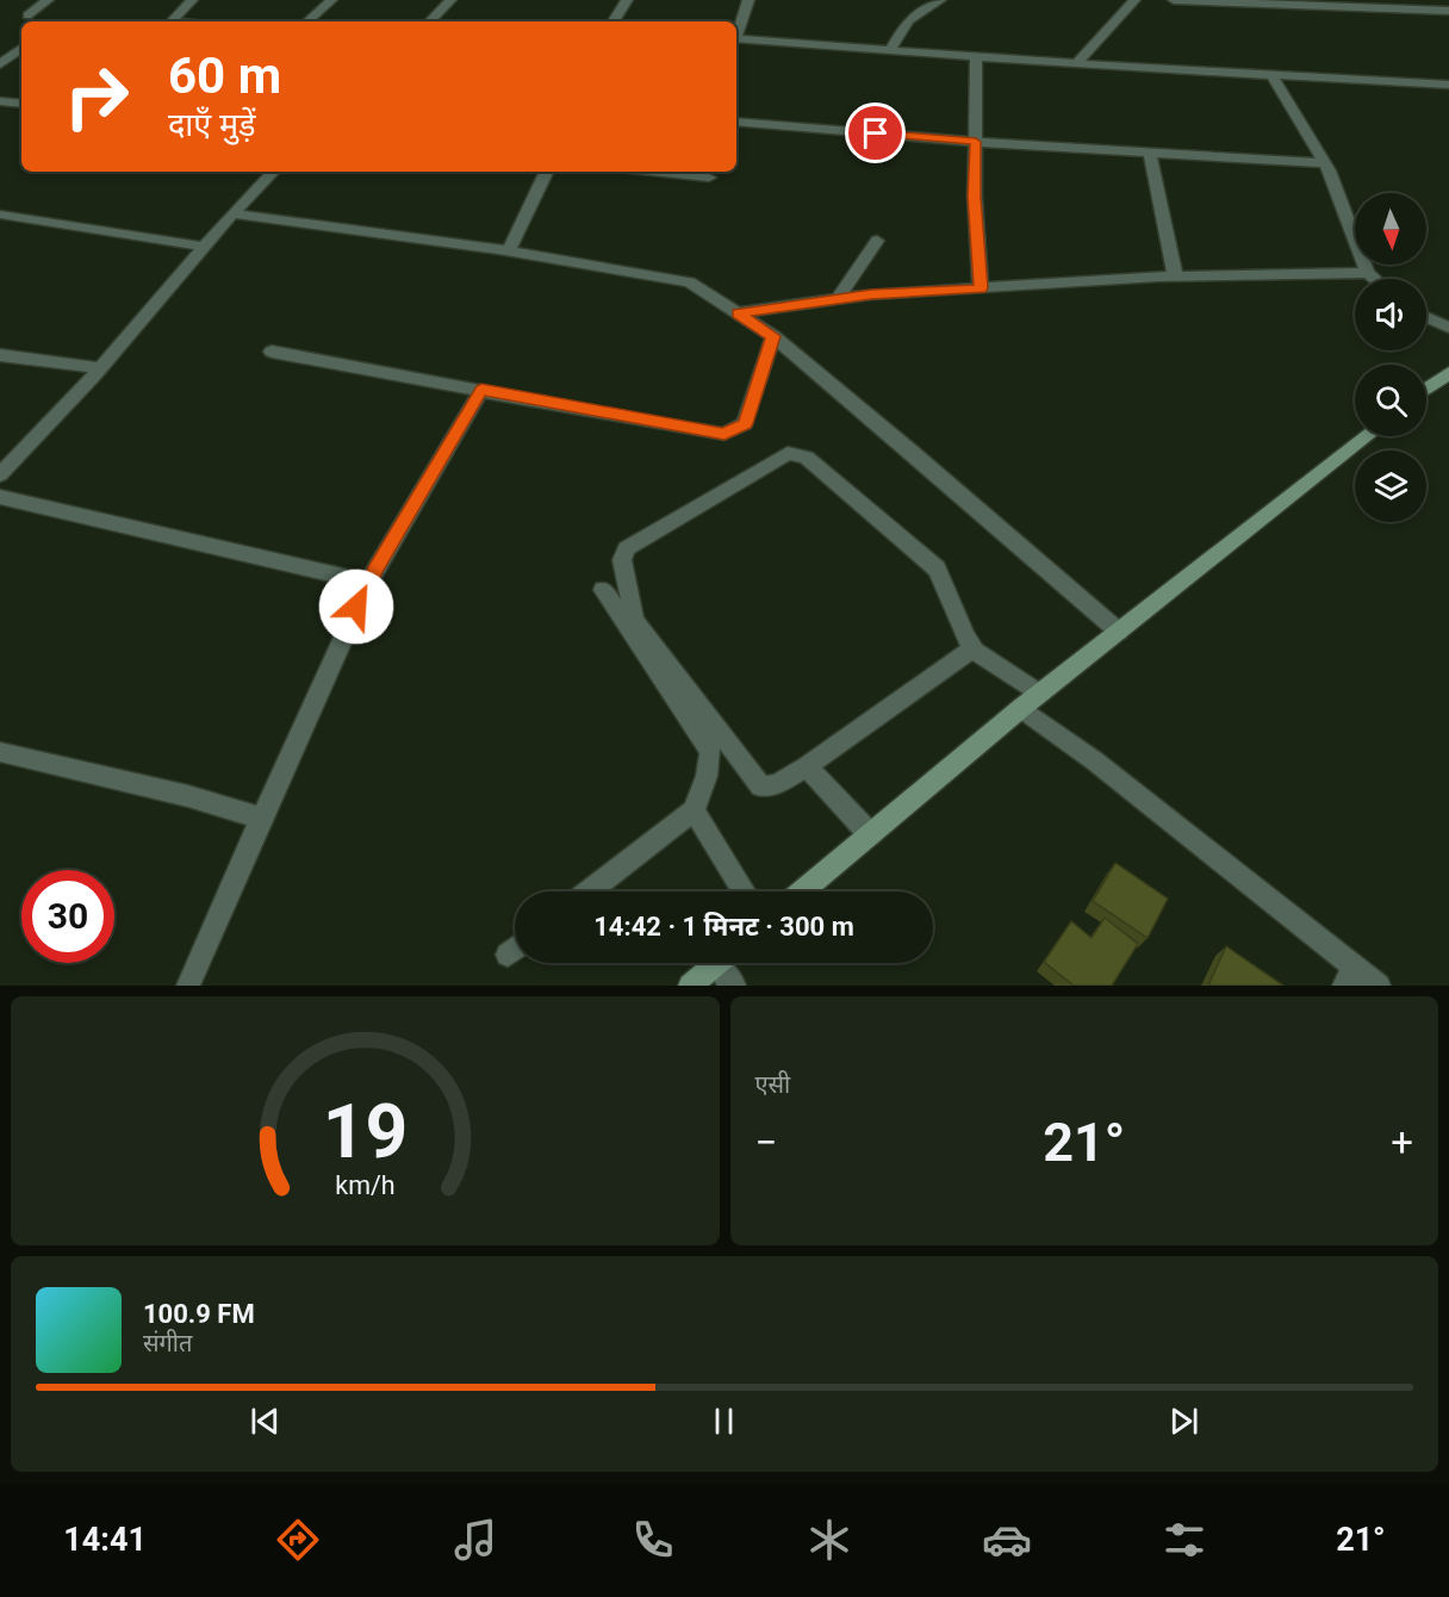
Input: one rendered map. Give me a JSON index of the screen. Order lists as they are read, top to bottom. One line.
{"north":"bottom","page":{"turn":["60 m","दाएँ मुड़ें"],"limit":"30","trip":"14:42 · 1 मिनट · 300 m","tile":"एसी","heat":["−","21°","+"],"song":["100.9 FM","संगीत"],"tabs":["14:41","21°"],"gauge":["19","km/h"]}}
